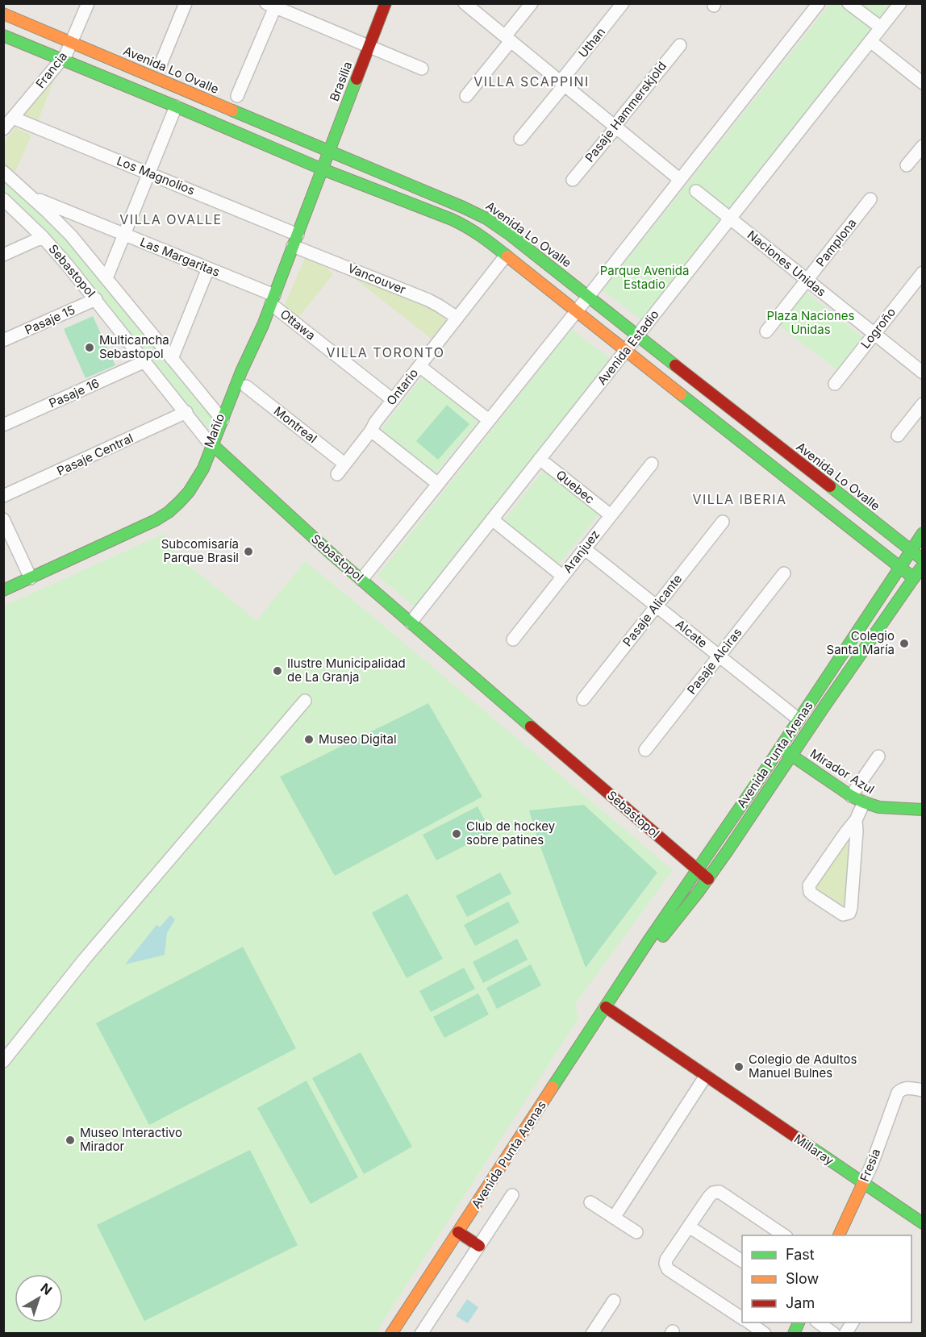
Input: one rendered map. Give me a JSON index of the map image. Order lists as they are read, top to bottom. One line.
{"streets":{"main road":["Avenida Lo Ovalle","Brasilia","Sebastopol","Mañío","Avenida Punta Arenas","Mirador Azul","Millaray","Fresia"],"street":["Uthan","Francia","Pasaje Hammerskjold","Los Magnolios","Pamplona","Las Margaritas","Naciones Unidas","Vancouver","Pasaje 15","Ottawa","Logroño","Avenida Estadio","Ontario","Pasaje 16","Montreal","Pasaje Central","Quebec","Aranjuez","Pasaje Alicante","Alcate","Pasaje Alciras"]},"crossings":[["Francia","Avenida Lo Ovalle"],["Francia","Los Magnolios"],["Avenida Lo Ovalle","Brasilia"],["Avenida Lo Ovalle","Avenida Estadio"],["Avenida Lo Ovalle","Avenida Punta Arenas"],["Brasilia","Mañío"],["Los Magnolios","Vancouver"],["Los Magnolios","Mañío"],["Pamplona","Naciones Unidas"],["Las Margaritas","Sebastopol"],["Las Margaritas","Ottawa"],["Las Margaritas","Mañío"],["Naciones Unidas","Logroño"],["Naciones Unidas","Avenida Estadio"],["Sebastopol","Pasaje 15"],["Sebastopol","Avenida Estadio"],["Sebastopol","Pasaje 16"],["Sebastopol","Mañío"],["Sebastopol","Pasaje Central"],["Sebastopol","Avenida Punta Arenas"],["Vancouver","Ontario"],["Vancouver","Mañío"],["Ottawa","Ontario"],["Ottawa","Mañío"],["Avenida Estadio","Quebec"],["Ontario","Montreal"],["Montreal","Mañío"],["Quebec","Aranjuez"],["Aranjuez","Alcate"],["Pasaje Alicante","Alcate"],["Alcate","Pasaje Alciras"],["Alcate","Avenida Punta Arenas"],["Avenida Punta Arenas","Mirador Azul"],["Avenida Punta Arenas","Millaray"],["Millaray","Fresia"]],"districts":["VILLA SCAPPINI","VILLA OVALLE","VILLA TORONTO","VILLA IBERIA"],"parks":["Parque Avenida Estadio","Plaza Naciones Unidas"],"places":["Multicancha Sebastopol","Subcomisaría Parque Brasil","Colegio Santa María","Ilustre Municipalidad de La Granja","Museo Digital","Club de hockey sobre patines","Colegio de Adultos Manuel Bulnes","Museo Interactivo Mirador"],"legend":["Fast","Slow","Jam"],"north":"top right"}
